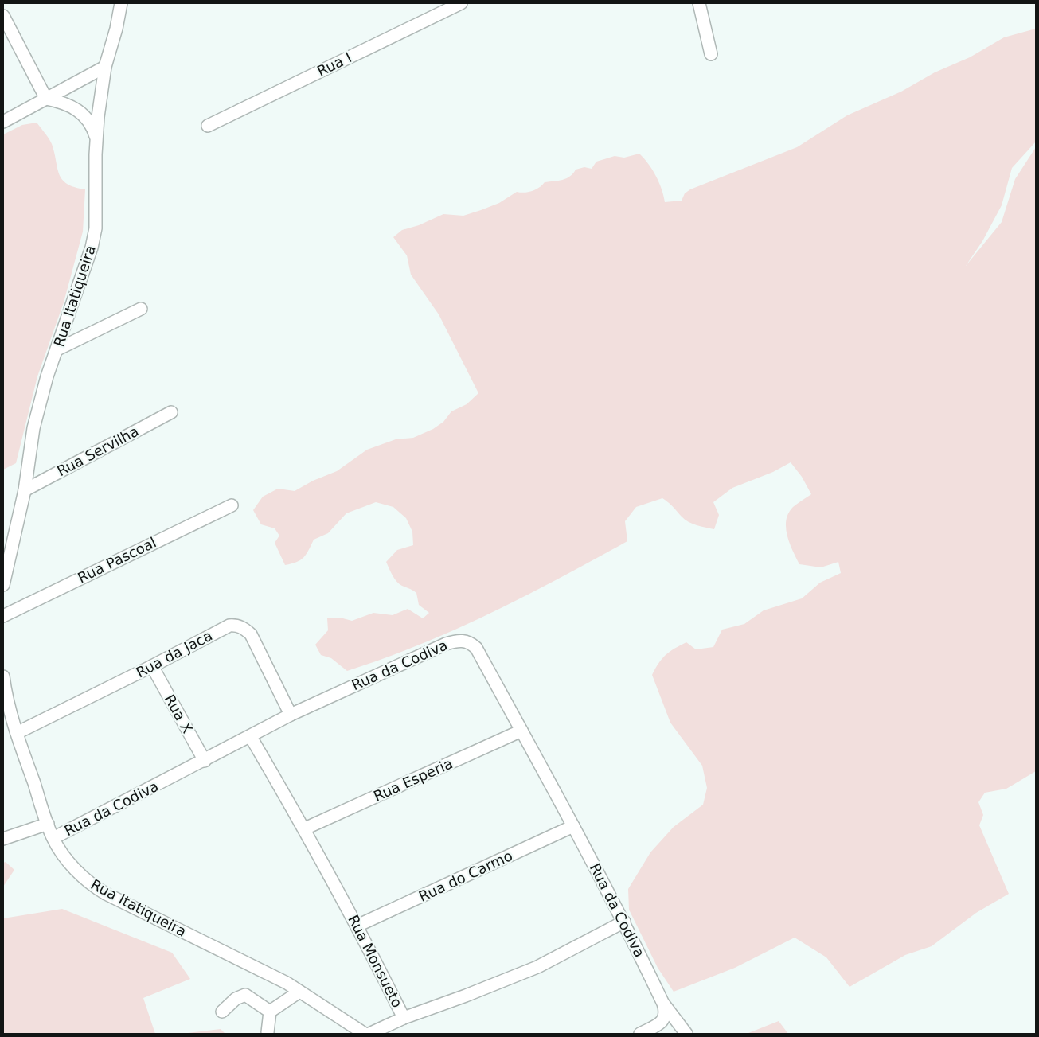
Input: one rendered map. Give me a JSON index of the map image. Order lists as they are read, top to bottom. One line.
{"streets":{"street":["Rua I","Rua Itatiqueira","Rua Servilha","Rua Pascoal","Rua da Jaca","Rua da Codiva","Rua X","Rua Esperia","Rua do Carmo","Rua Monsueto"]},"crossings":[["Rua Itatiqueira","Rua Servilha"],["Rua Itatiqueira","Rua da Jaca"],["Rua Itatiqueira","Rua da Codiva"],["Rua da Jaca","Rua da Codiva"],["Rua da Jaca","Rua X"],["Rua da Codiva","Rua X"],["Rua da Codiva","Rua Esperia"],["Rua da Codiva","Rua do Carmo"],["Rua da Codiva","Rua Monsueto"],["Rua Esperia","Rua Monsueto"],["Rua do Carmo","Rua Monsueto"]]}
